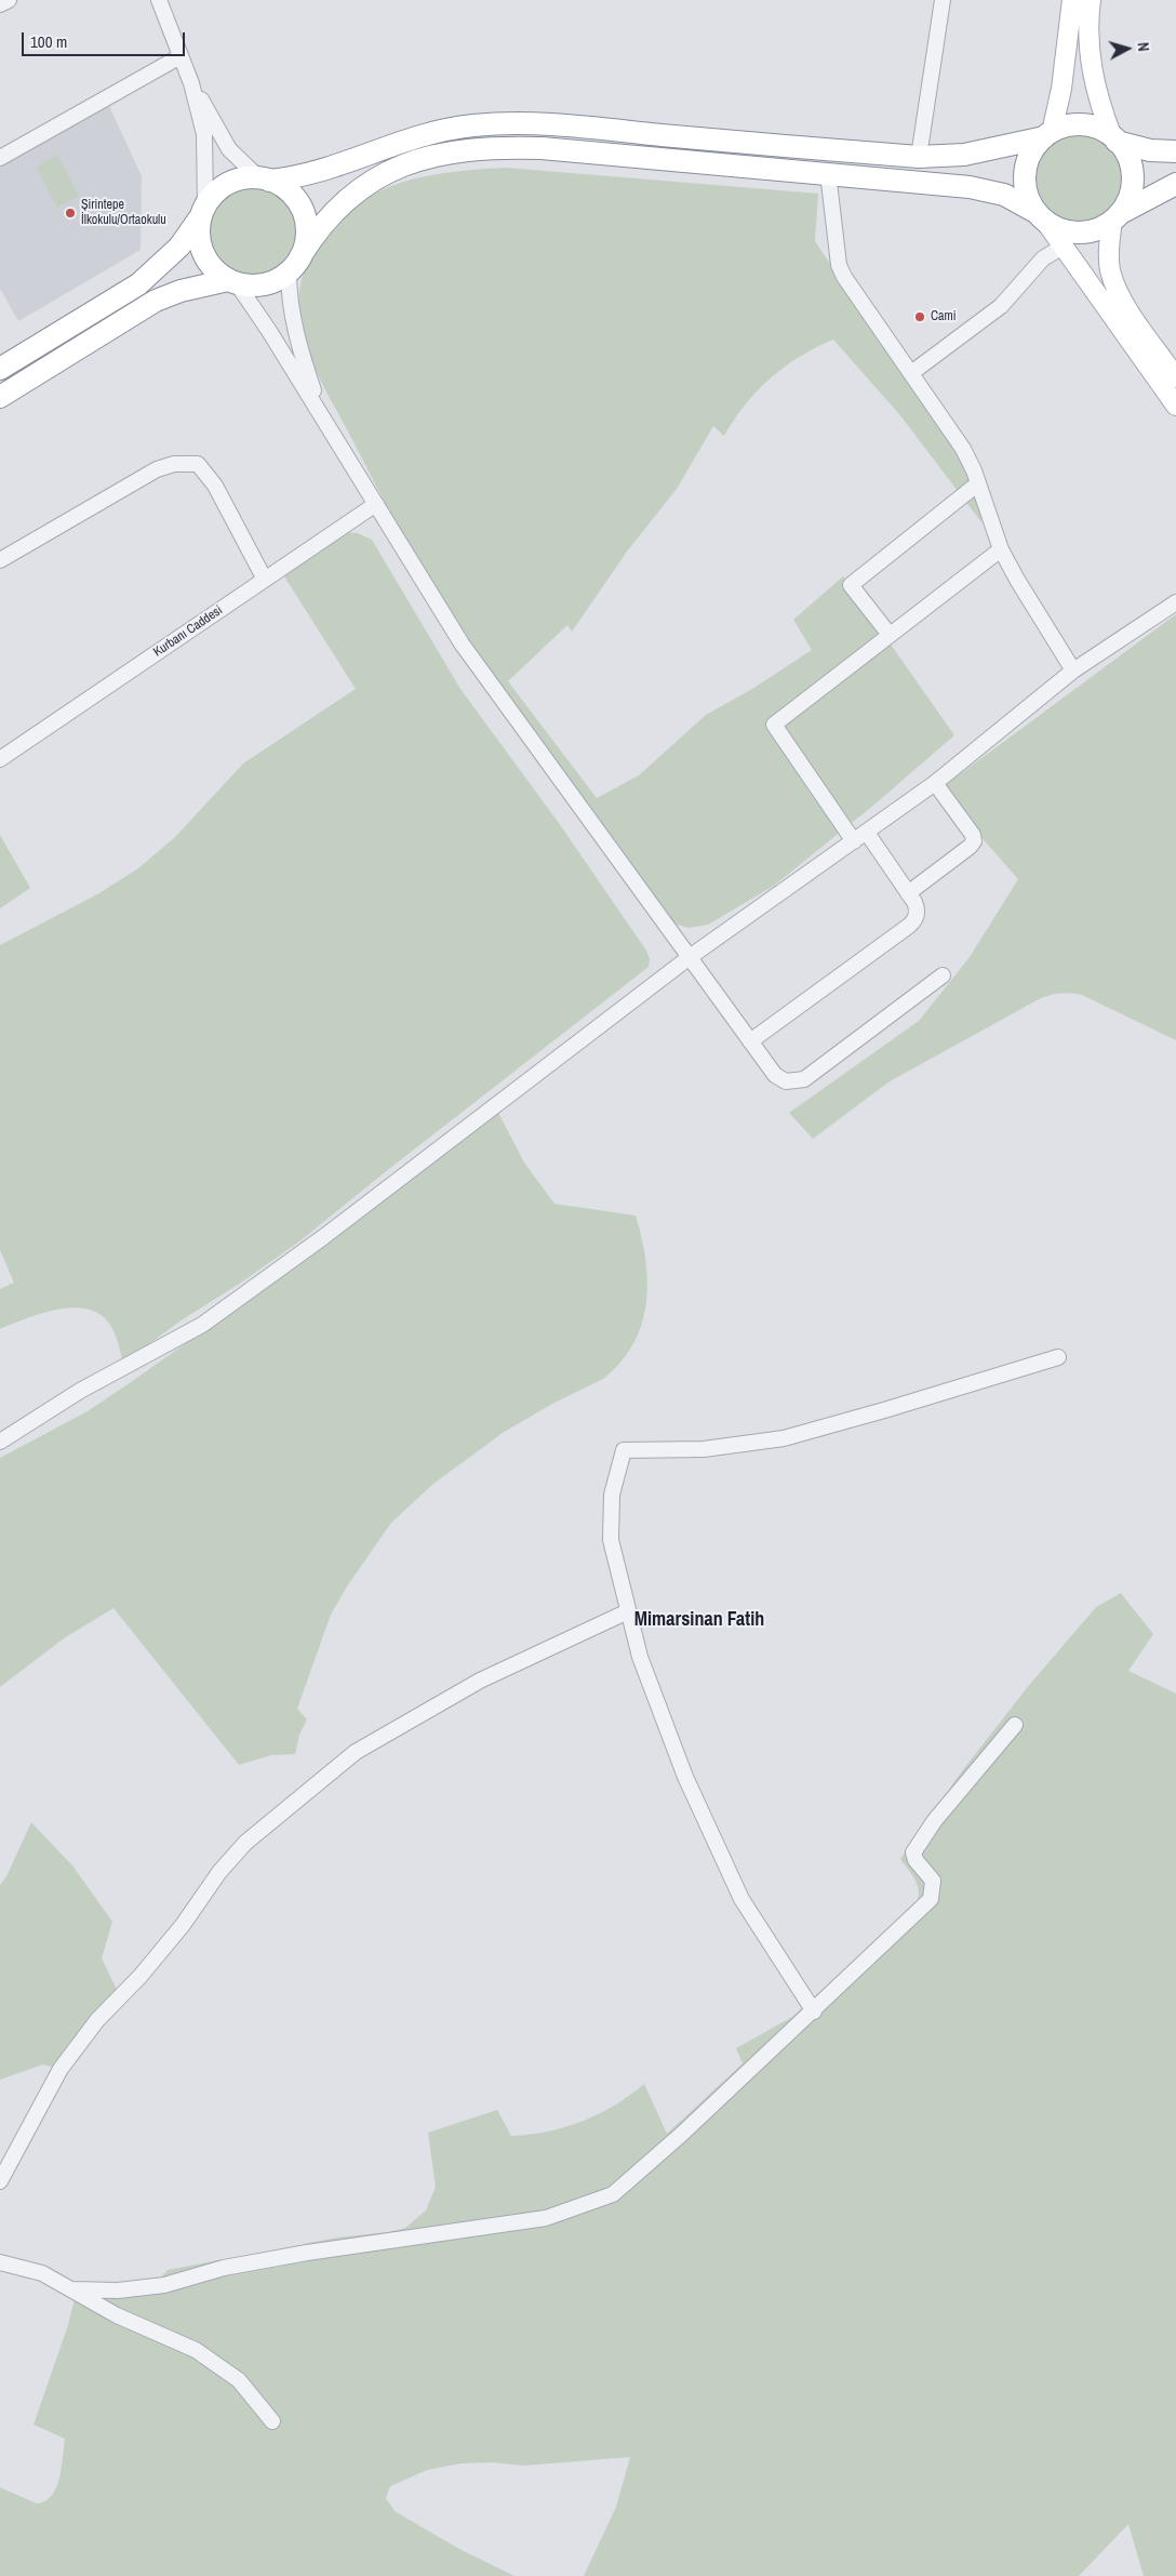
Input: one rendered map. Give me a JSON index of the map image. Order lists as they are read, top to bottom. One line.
{"streets":{"street":["Kurbanı Caddesi"]},"districts":["Mimarsinan Fatih"],"places":["Şirintepe İlkokulu/Ortaokulu","Cami"],"scale_bar":"100 m","north":"right"}
